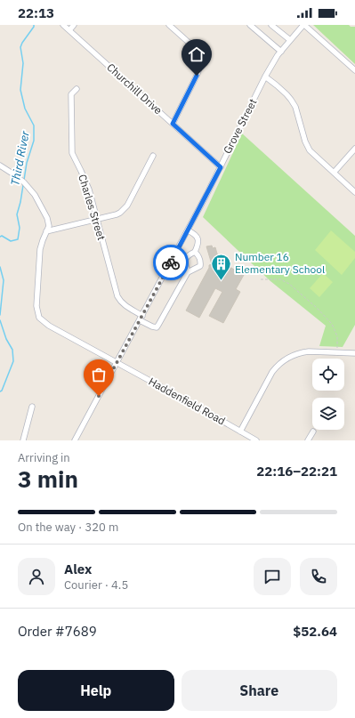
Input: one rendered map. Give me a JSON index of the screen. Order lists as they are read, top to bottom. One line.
{"streets":{"street":["Churchill Drive","Grove Street","Charles Street","Haddenfield Road"]},"crossings":[["Churchill Drive","Grove Street"],["Grove Street","Charles Street"],["Grove Street","Haddenfield Road"]],"water":["Third River"],"places":{"building":["Number 16 Elementary School"]},"page":{"status":"22:13","heading":["3 min","Arriving in","22:16–22:21"],"panel":["Alex","Courier · 4.5","Order #7689","$52.64"],"bar":"On the way · 320 m","buttons":["Help","Share"]}}
